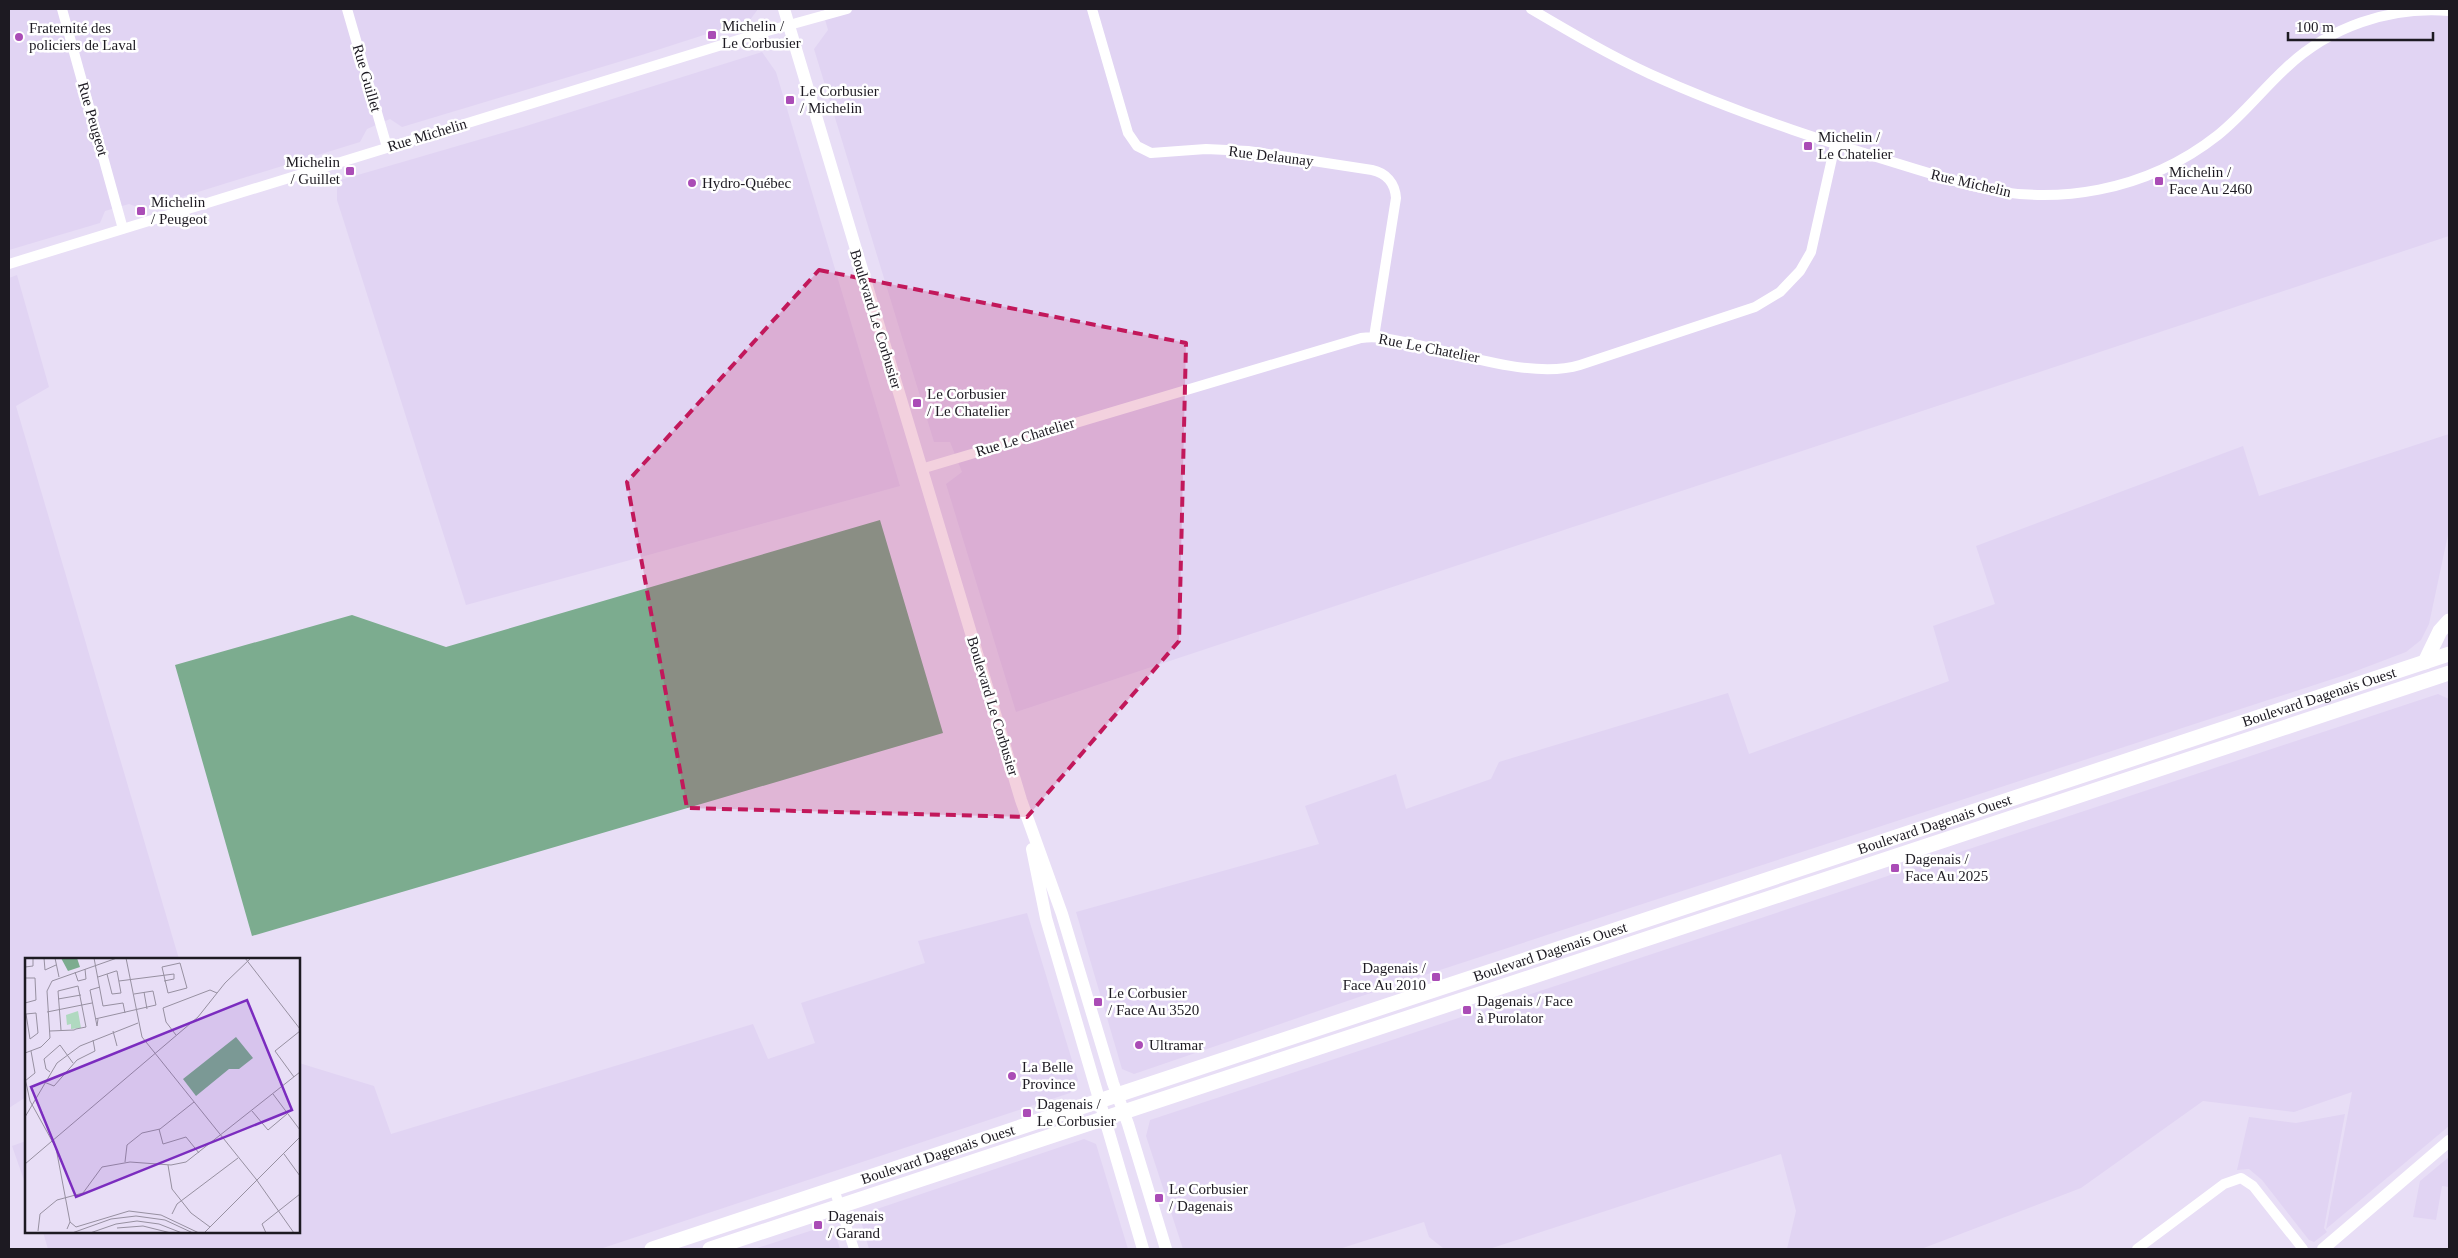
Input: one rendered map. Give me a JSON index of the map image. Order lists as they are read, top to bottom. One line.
{"streets":{"main road":["Boulevard Dagenais Ouest"],"street":["Rue Guillet","Rue Peugeot","Rue Michelin","Rue Delaunay","Boulevard Le Corbusier","Rue Le Chatelier"]},"crossings":[["Rue Guillet","Rue Michelin"],["Rue Peugeot","Rue Michelin"],["Rue Michelin","Boulevard Le Corbusier"],["Rue Michelin","Rue Le Chatelier"],["Rue Delaunay","Rue Le Chatelier"],["Boulevard Le Corbusier","Rue Le Chatelier"],["Boulevard Le Corbusier","Boulevard Dagenais Ouest"]],"places":{"transit":["Michelin / Le Corbusier","Le Corbusier / Michelin","Michelin / Le Chatelier","Michelin / Guillet","Michelin / Face Au 2460","Michelin / Peugeot","Le Corbusier / Le Chatelier","Dagenais / Face Au 2025","Dagenais / Face Au 2010","Le Corbusier / Face Au 3520","Dagenais / Face à Purolator","Dagenais / Le Corbusier","Le Corbusier / Dagenais","Dagenais / Garand"],"other":["Fraternité des policiers de Laval","Hydro-Québec","Ultramar","La Belle Province"]},"scale_bar":"100 m"}
